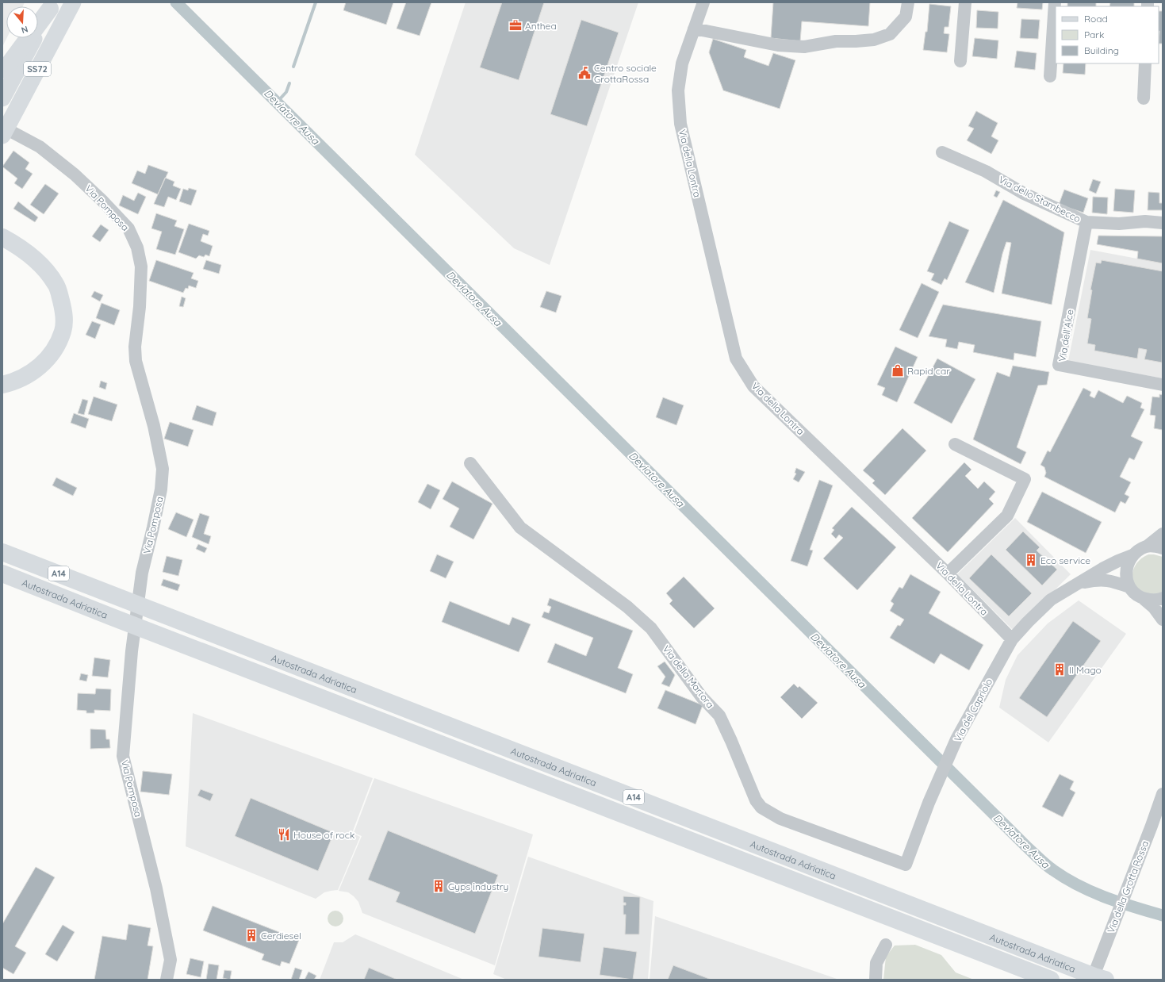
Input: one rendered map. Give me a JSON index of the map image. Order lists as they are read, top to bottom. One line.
{"streets":{"highway":["A14","Autostrada Adriatica"],"main road":["SS72"],"street":["Via della Lontra","Via dello Stambecco","Via Pomposa","Via dell'Alce","Via della Martora","Via del Capriolo","Via della Grotta Rossa"]},"crossings":[["SS72","Via Pomposa"],["Via della Lontra","Via del Capriolo"],["Via dello Stambecco","Via dell'Alce"],["Via della Martora","Via del Capriolo"]],"water":["Deviatore Ausa"],"places":{"office":["Anthea"],"public building":["Centro sociale GrottaRossa"],"shop":["Rapid car"],"building":["Eco service","Il Mago","Gyps industry","Cerdiesel"],"restaurant":["House of rock"]},"legend":["Road","Park","Building"],"north":"bottom"}
